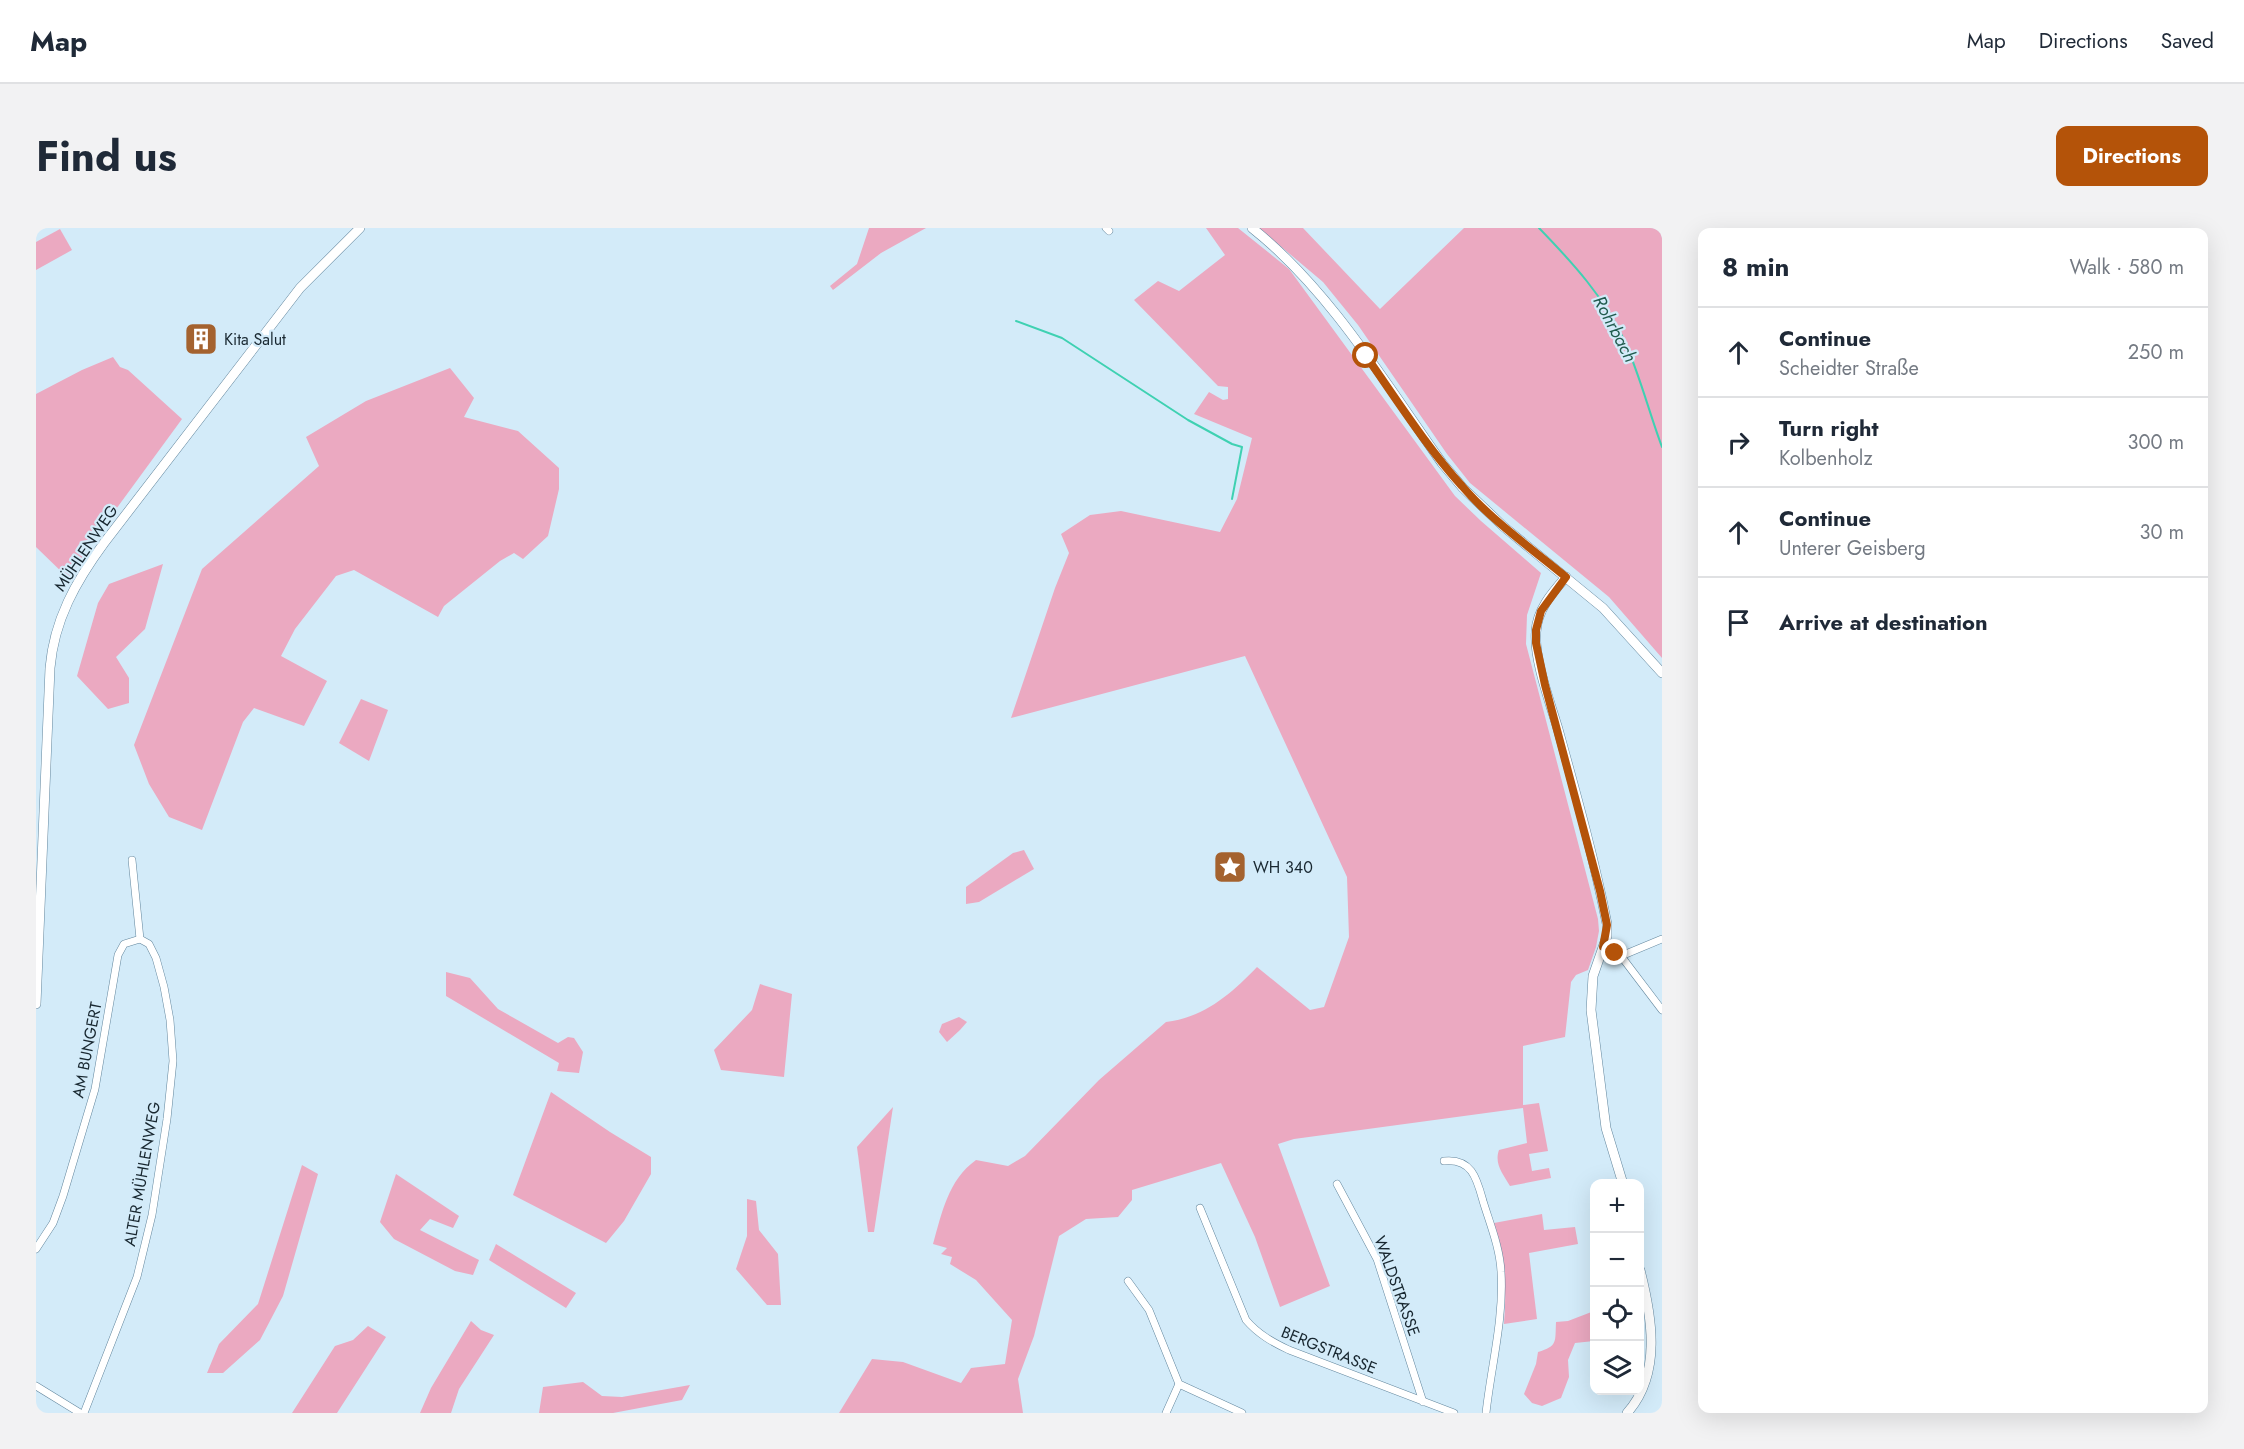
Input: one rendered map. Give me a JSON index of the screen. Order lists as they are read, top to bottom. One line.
{"streets":{"street":["MÜHLENWEG","AM BUNGERT","ALTER MÜHLENWEG","WALDSTRASSE","BERGSTRASSE"]},"crossings":[["AM BUNGERT","ALTER MÜHLENWEG"],["WALDSTRASSE","BERGSTRASSE"]],"water":["Rohrbach"],"places":{"building":["Kita Salut"],"place":["WH 340"]},"page":{"header":"Map","nav":["Map","Directions","Saved"],"title":"Find us","buttons":"Directions","heading":["8 min","Walk · 580 m"],"list":[["Continue","Scheidter Straße","250 m"],["Turn right","Kolbenholz","300 m"],["Continue","Unterer Geisberg","30 m"],"Arrive at destination"],"map_buttons":["+","−"]}}
